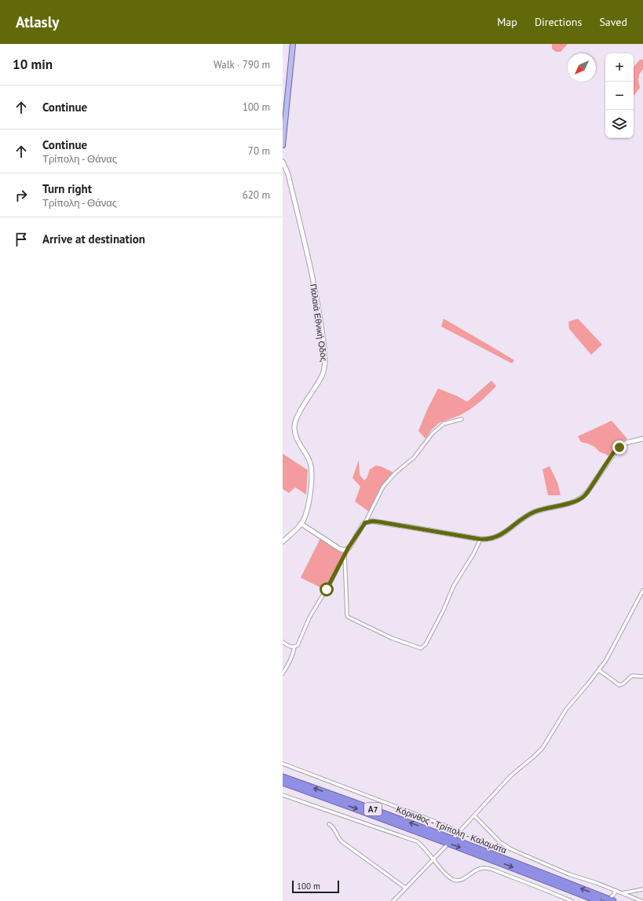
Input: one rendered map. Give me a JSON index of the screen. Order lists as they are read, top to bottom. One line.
{"streets":{"highway":["Α7","Κόρινθος - Τρίπολη - Καλαμάτα"],"main road":["Παλαιά Εθνική Οδός"]},"scale_bar":"100 m","north":"bottom left","page":{"header":"Atlasly","nav":["Map","Directions","Saved"],"heading":["10 min","Walk · 790 m"],"map_buttons":["+","−"],"list":[["Continue","100 m"],["Continue","Τρίπολη - Θάνας","70 m"],["Turn right","Τρίπολη - Θάνας","620 m"],"Arrive at destination"],"scale":"100 m"}}
